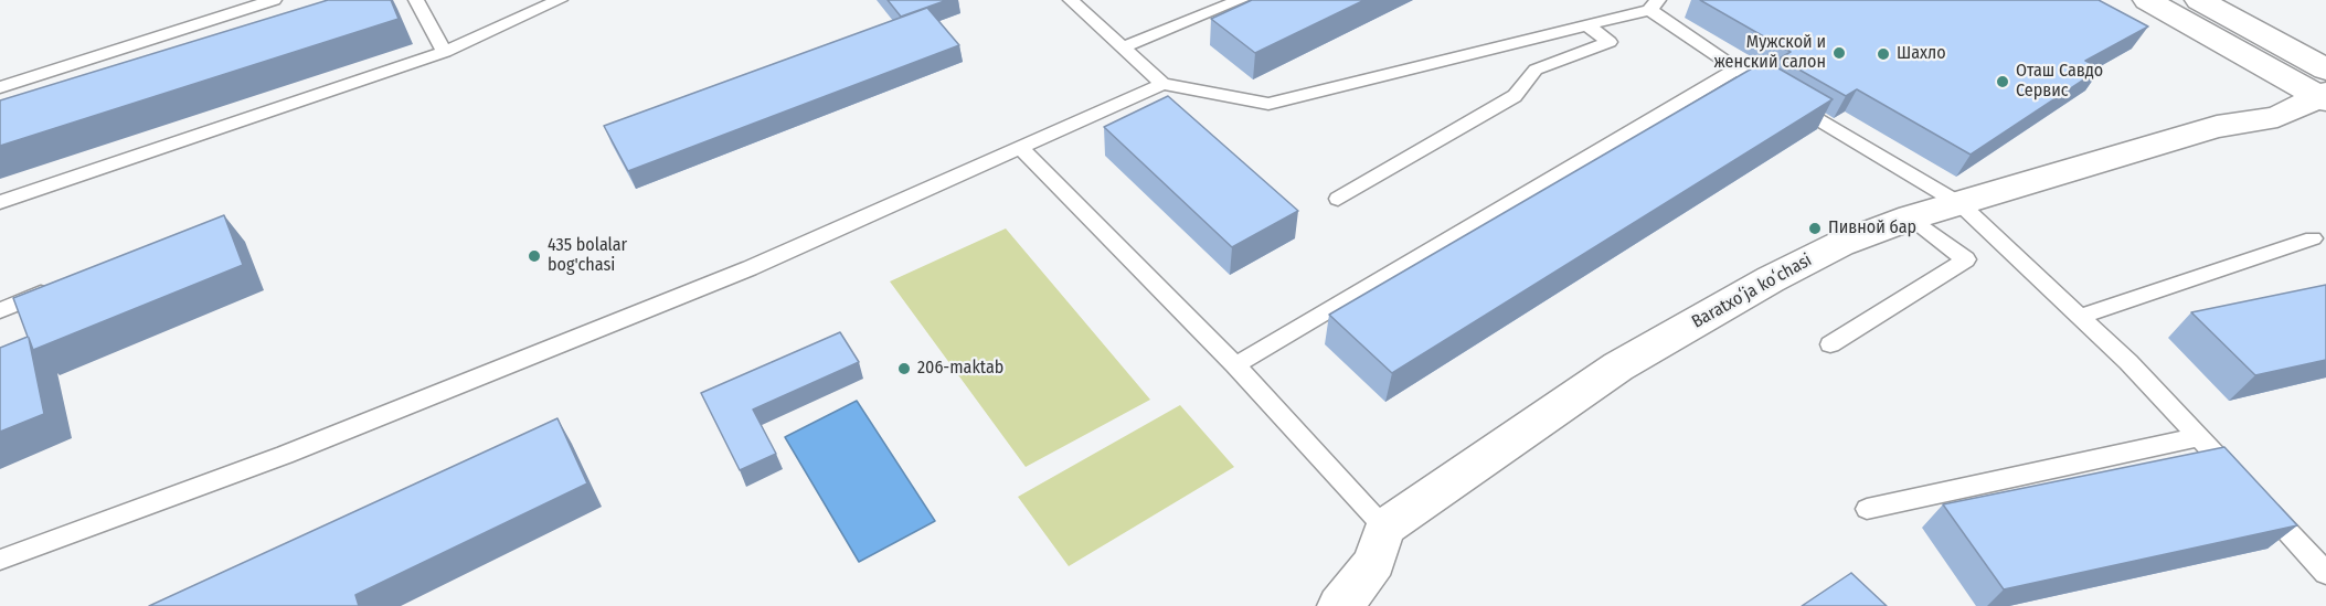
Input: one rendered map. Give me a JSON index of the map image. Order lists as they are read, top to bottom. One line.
{"streets":{"street":["Baratxoʻja koʻchasi"]},"places":["Мужской и женский салон","Шахло","Оташ Савдо Сервис","Пивной бар","435 bolalar bog'chasi","206-maktab"]}
